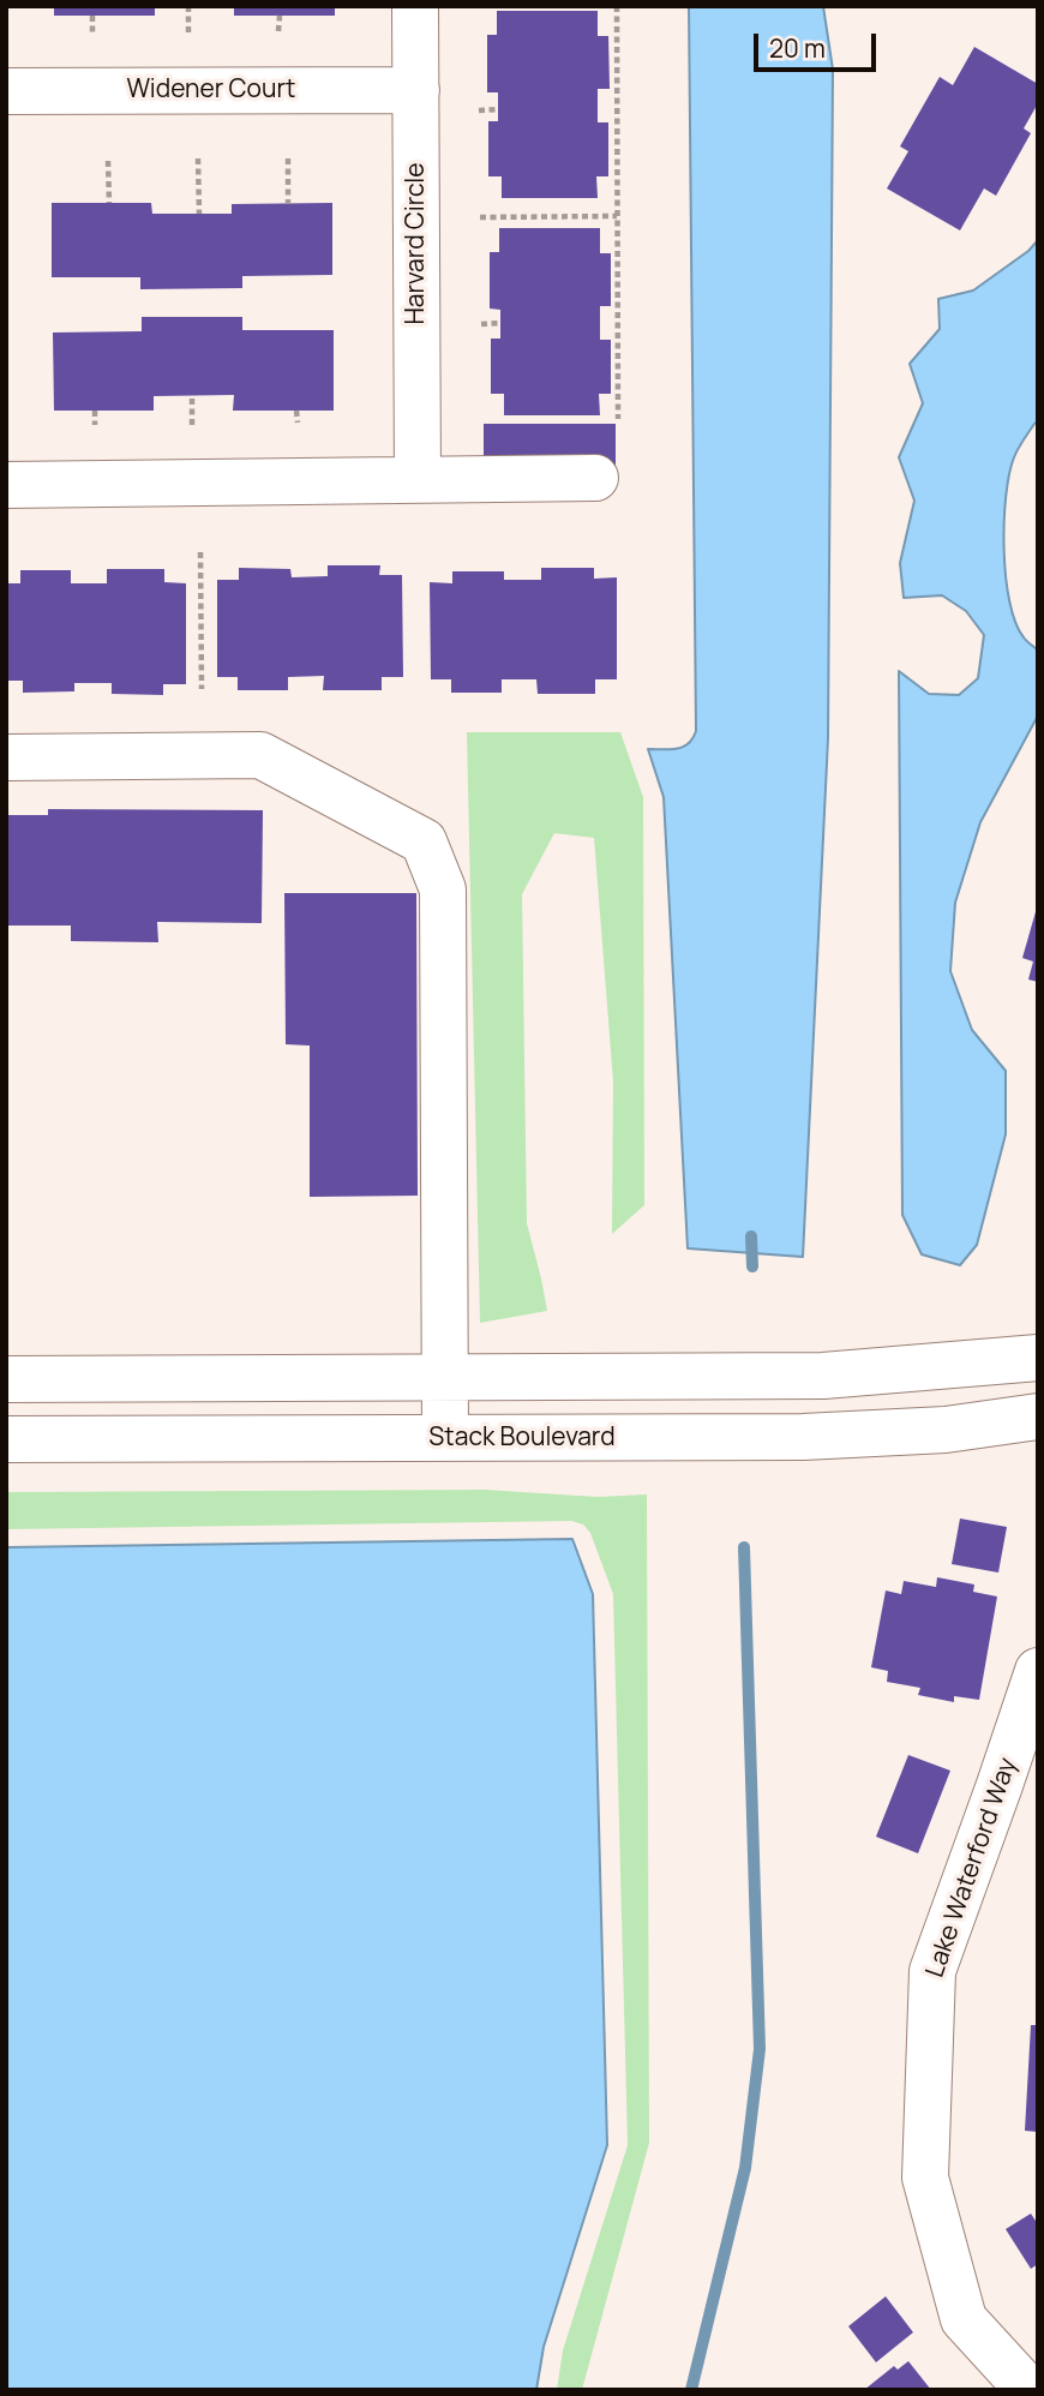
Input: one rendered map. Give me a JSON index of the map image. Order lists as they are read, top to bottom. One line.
{"streets":{"street":["Widener Court","Harvard Circle","Stack Boulevard","Lake Waterford Way"]},"crossings":[["Widener Court","Harvard Circle"]],"scale_bar":"20 m"}
